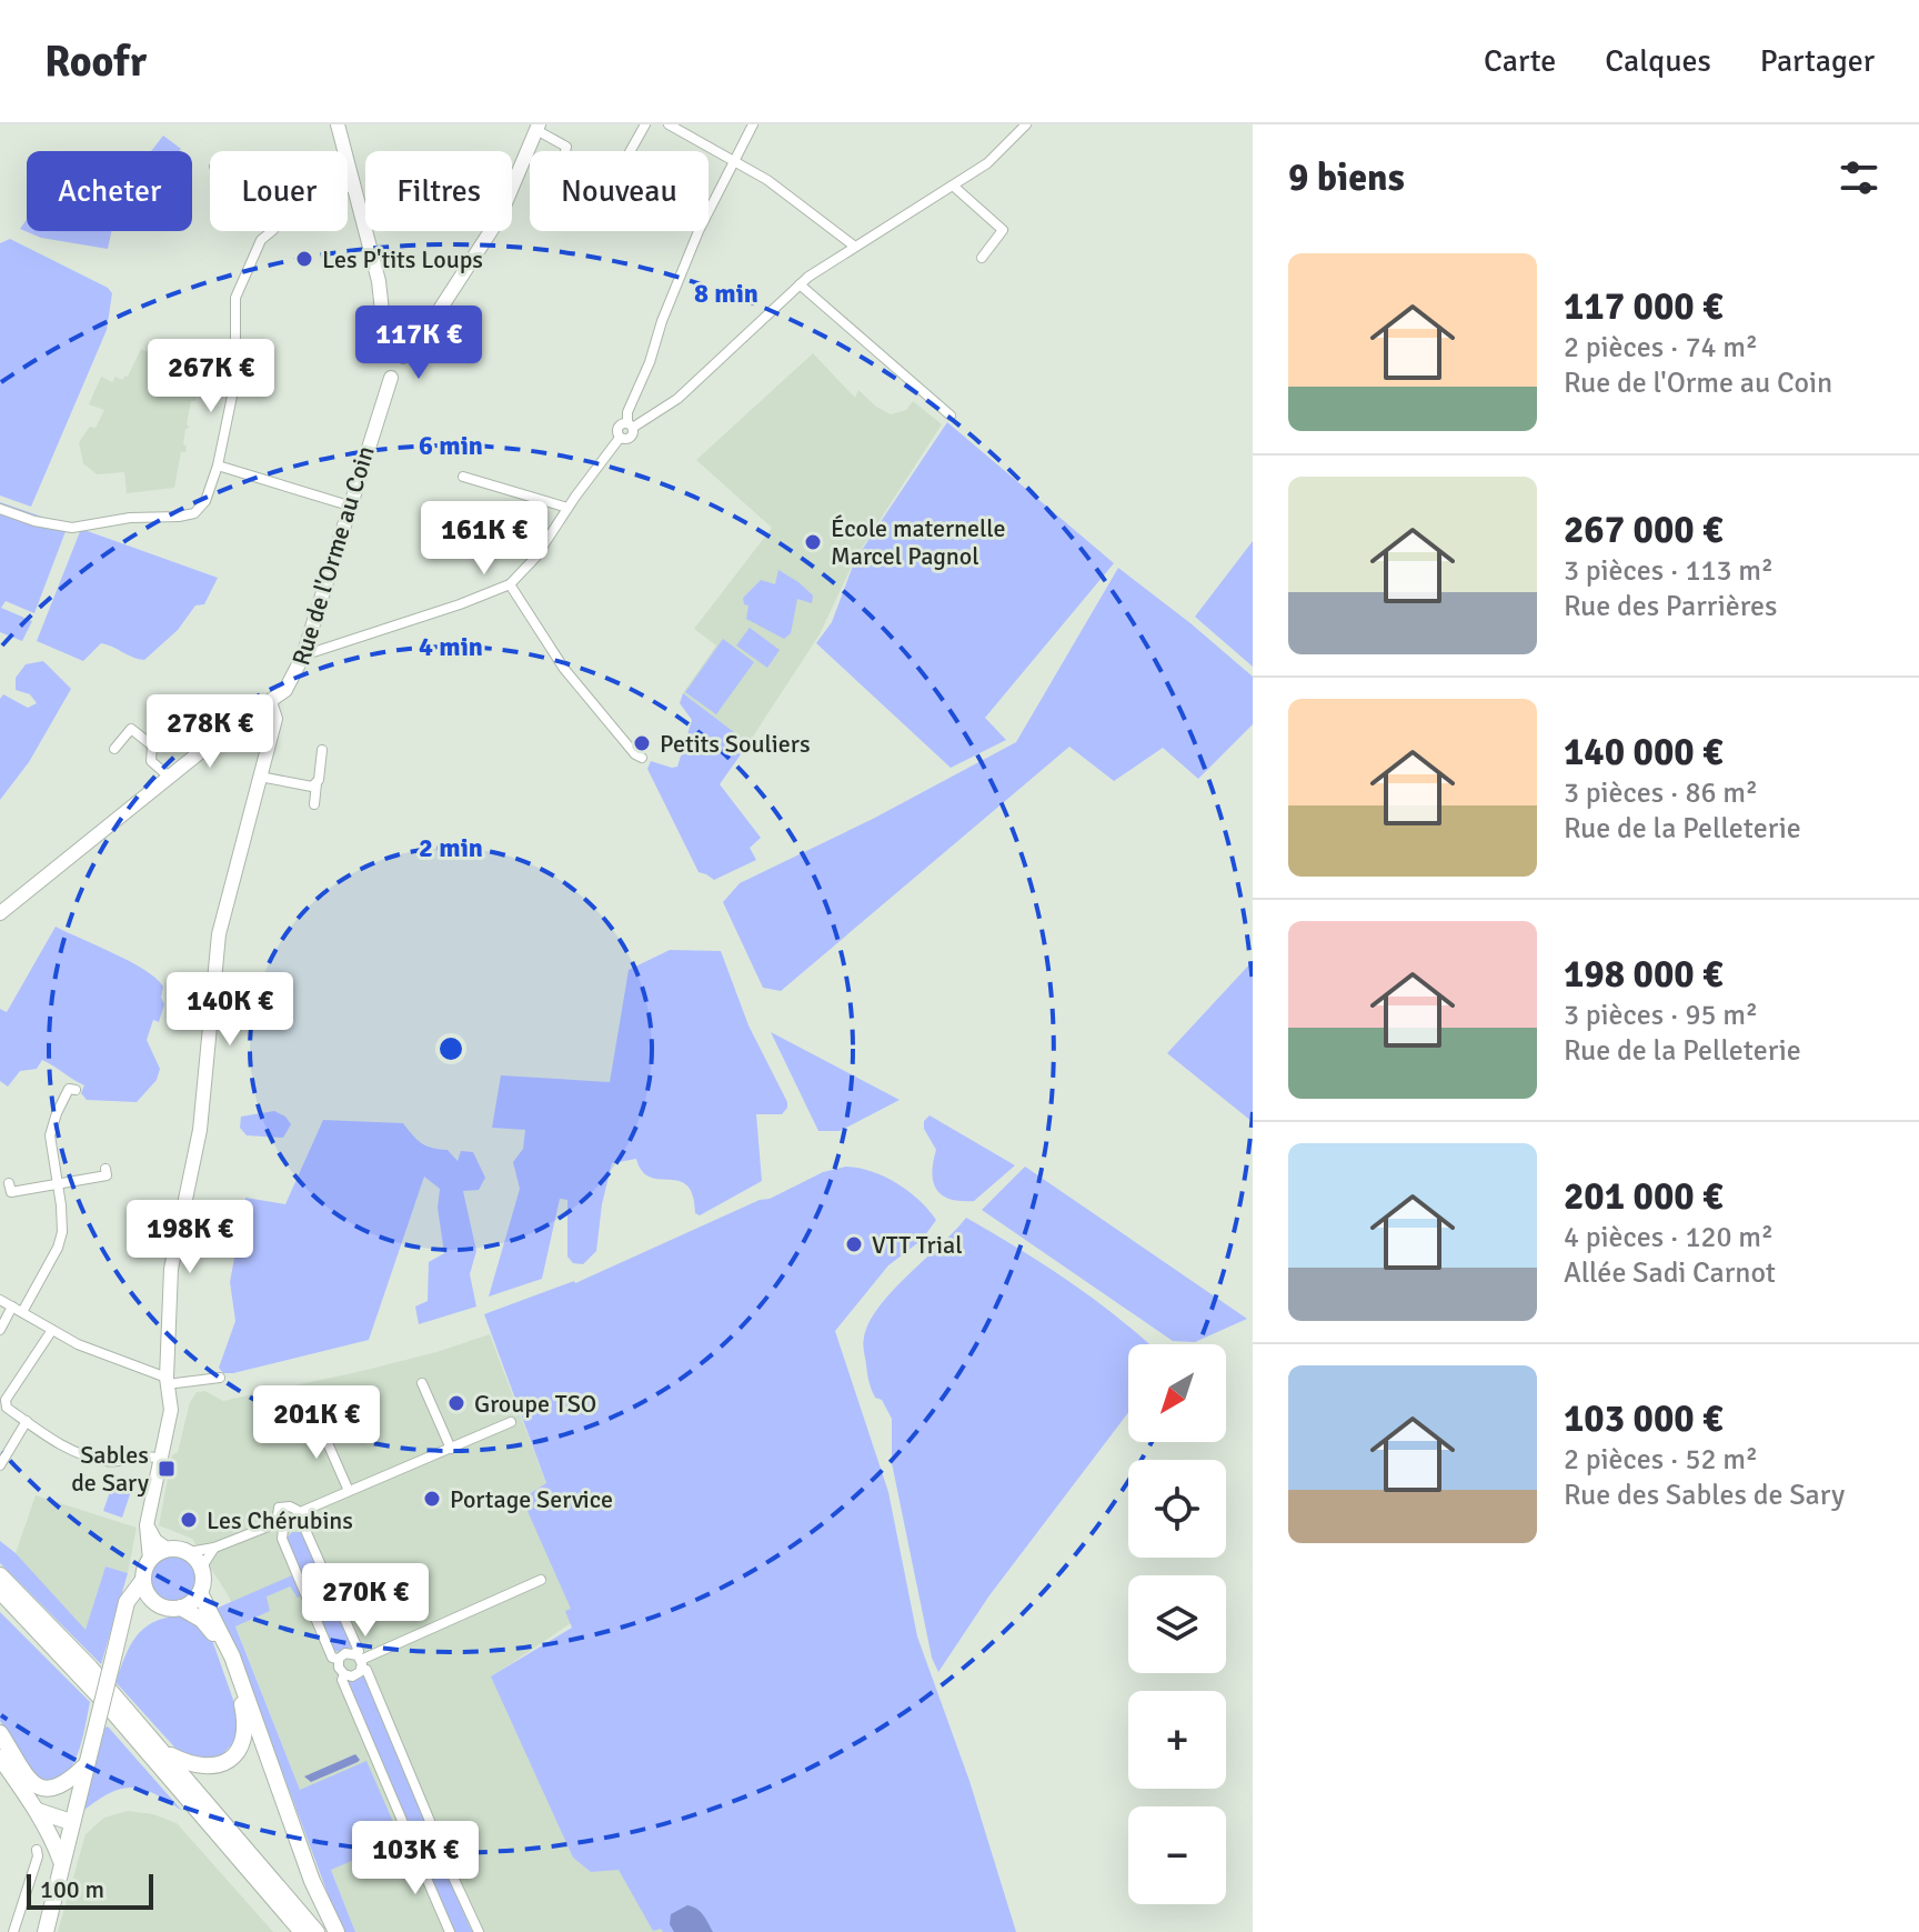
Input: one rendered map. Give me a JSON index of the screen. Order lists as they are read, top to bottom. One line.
{"streets":{"main road":["Rue de l'Orme au Coin"]},"places":{"other":["Les P'tits Loups","École maternelle Marcel Pagnol","Petits Souliers","VTT Trial","Groupe TSO","Portage Service","Les Chérubins"],"transit":["Sables de Sary"]},"scale_bar":"100 m","north":"bottom left","page":{"header":"Roofr","nav":["Carte","Calques","Partager"],"heading":"9 biens","chip":["Acheter","Louer","Filtres","Nouveau"],"list":[{"name":"117 000 €","note":"2 pièces · 74 m² · Rue de l'Orme au Coin"},{"name":"267 000 €","note":"3 pièces · 113 m² · Rue des Parrières"},{"name":"140 000 €","note":"3 pièces · 86 m² · Rue de la Pelleterie"},{"name":"198 000 €","note":"3 pièces · 95 m² · Rue de la Pelleterie"},{"name":"201 000 €","note":"4 pièces · 120 m² · Allée Sadi Carnot"},{"name":"103 000 €","note":"2 pièces · 52 m² · Rue des Sables de Sary"}],"price":["117K €","267K €","161K €","278K €","140K €","198K €","201K €","270K €","103K €"],"map_buttons":["+","−"],"scale":"100 m"},"rings":["8 min","6 min","4 min","2 min"]}
